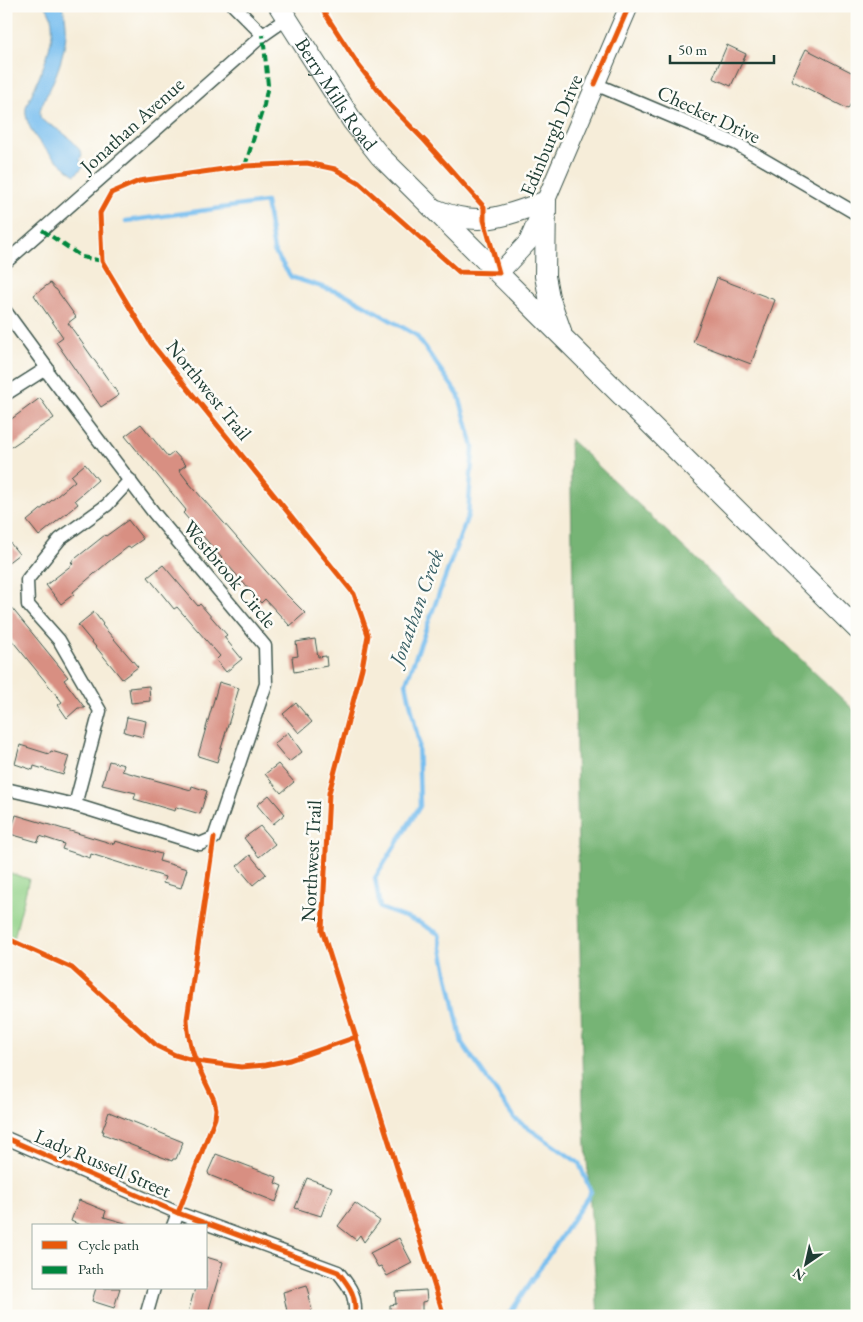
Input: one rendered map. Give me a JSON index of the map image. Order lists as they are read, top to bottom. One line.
{"streets":{"main road":["Berry Mills Road"],"street":["Checker Drive","Jonathan Avenue","Edinburgh Drive","Westbrook Circle","Lady Russell Street"],"cycle path":["Northwest Trail"]},"crossings":[["Berry Mills Road","Jonathan Avenue"],["Berry Mills Road","Edinburgh Drive"],["Checker Drive","Edinburgh Drive"]],"water":["Jonathan Creek"],"legend":["Cycle path","Path"],"scale_bar":"50 m","north":"bottom left"}
